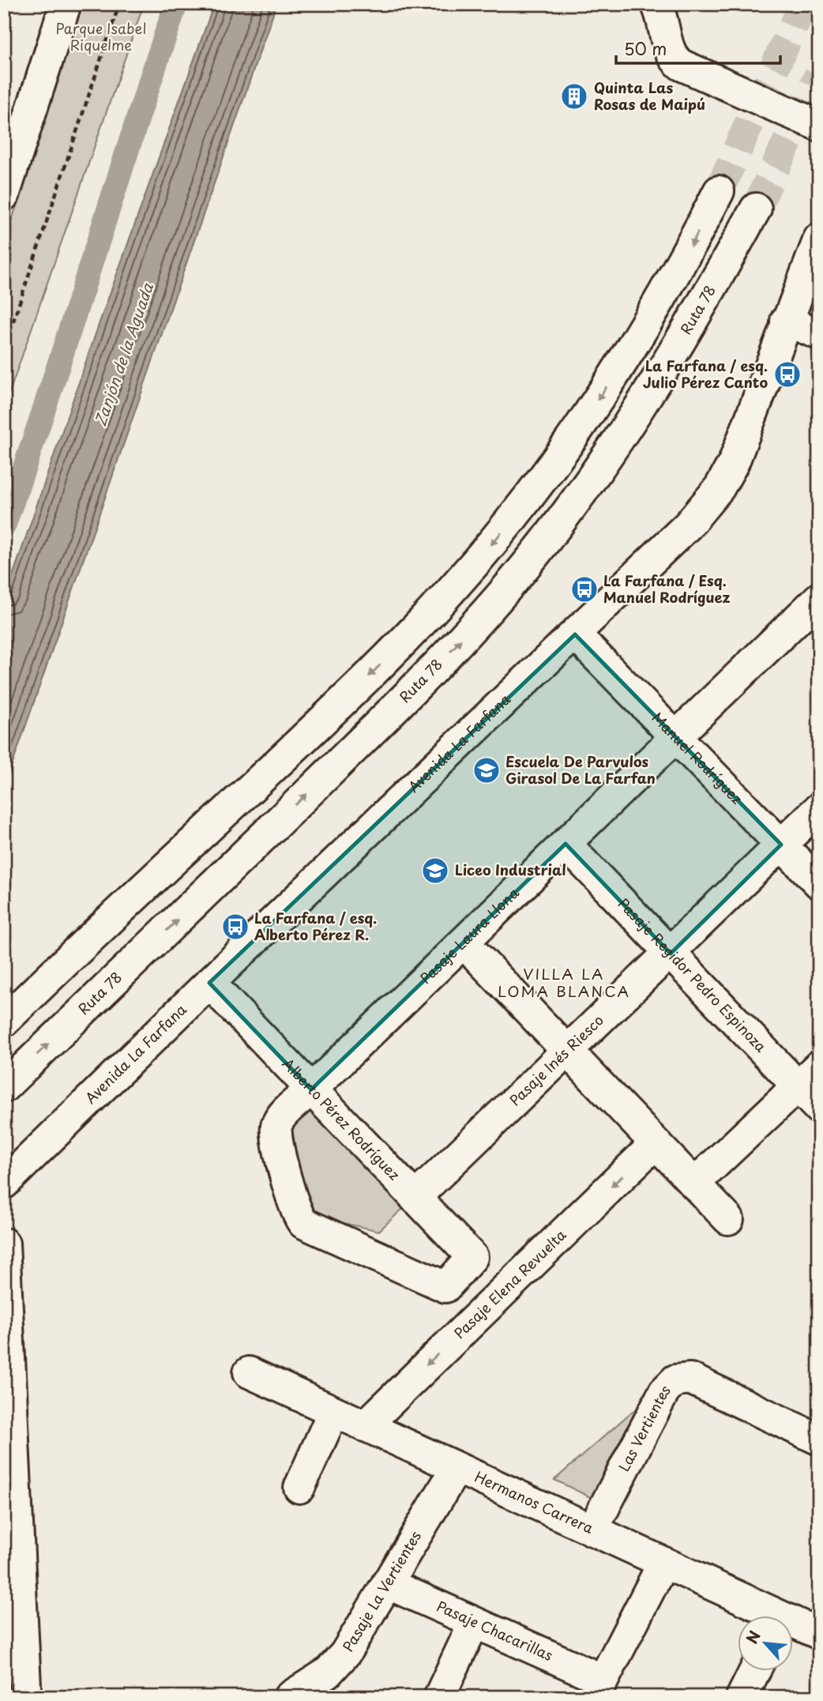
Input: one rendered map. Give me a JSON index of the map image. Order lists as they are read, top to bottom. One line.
{"streets":{"main road":["Ruta 78","Avenida La Farfana","Manuel Rodríguez","Pasaje Laura Llona","Pasaje Regidor Pedro Espinoza","Pasaje Inés Riesco","Alberto Pérez Rodríguez","Pasaje Elena Revuelta","Las Vertientes","Hermanos Carrera","Pasaje La Vertientes","Pasaje Chacarillas"]},"crossings":[["Avenida La Farfana","Manuel Rodríguez"],["Avenida La Farfana","Alberto Pérez Rodríguez"],["Manuel Rodríguez","Pasaje Laura Llona"],["Manuel Rodríguez","Pasaje Inés Riesco"],["Pasaje Laura Llona","Pasaje Regidor Pedro Espinoza"],["Pasaje Laura Llona","Alberto Pérez Rodríguez"],["Pasaje Regidor Pedro Espinoza","Pasaje Inés Riesco"],["Pasaje Inés Riesco","Alberto Pérez Rodríguez"],["Pasaje Elena Revuelta","Hermanos Carrera"],["Las Vertientes","Hermanos Carrera"],["Hermanos Carrera","Pasaje La Vertientes"],["Pasaje La Vertientes","Pasaje Chacarillas"]],"one_way":["Pasaje Elena Revuelta"],"districts":["VILLA LA LOMA BLANCA"],"water":["Zanjón de la Aguada"],"parks":["Parque Isabel Riquelme"],"places":{"building":["Quinta Las Rosas de Maipú"],"bus stop":["La Farfana / esq. Julio Pérez Canto","La Farfana / Esq. Manuel Rodríguez","La Farfana / esq. Alberto Pérez R."],"school or university":["Escuela De Parvulos Girasol De La Farfan","Liceo Industrial"]},"scale_bar":"50 m","north":"top left"}
